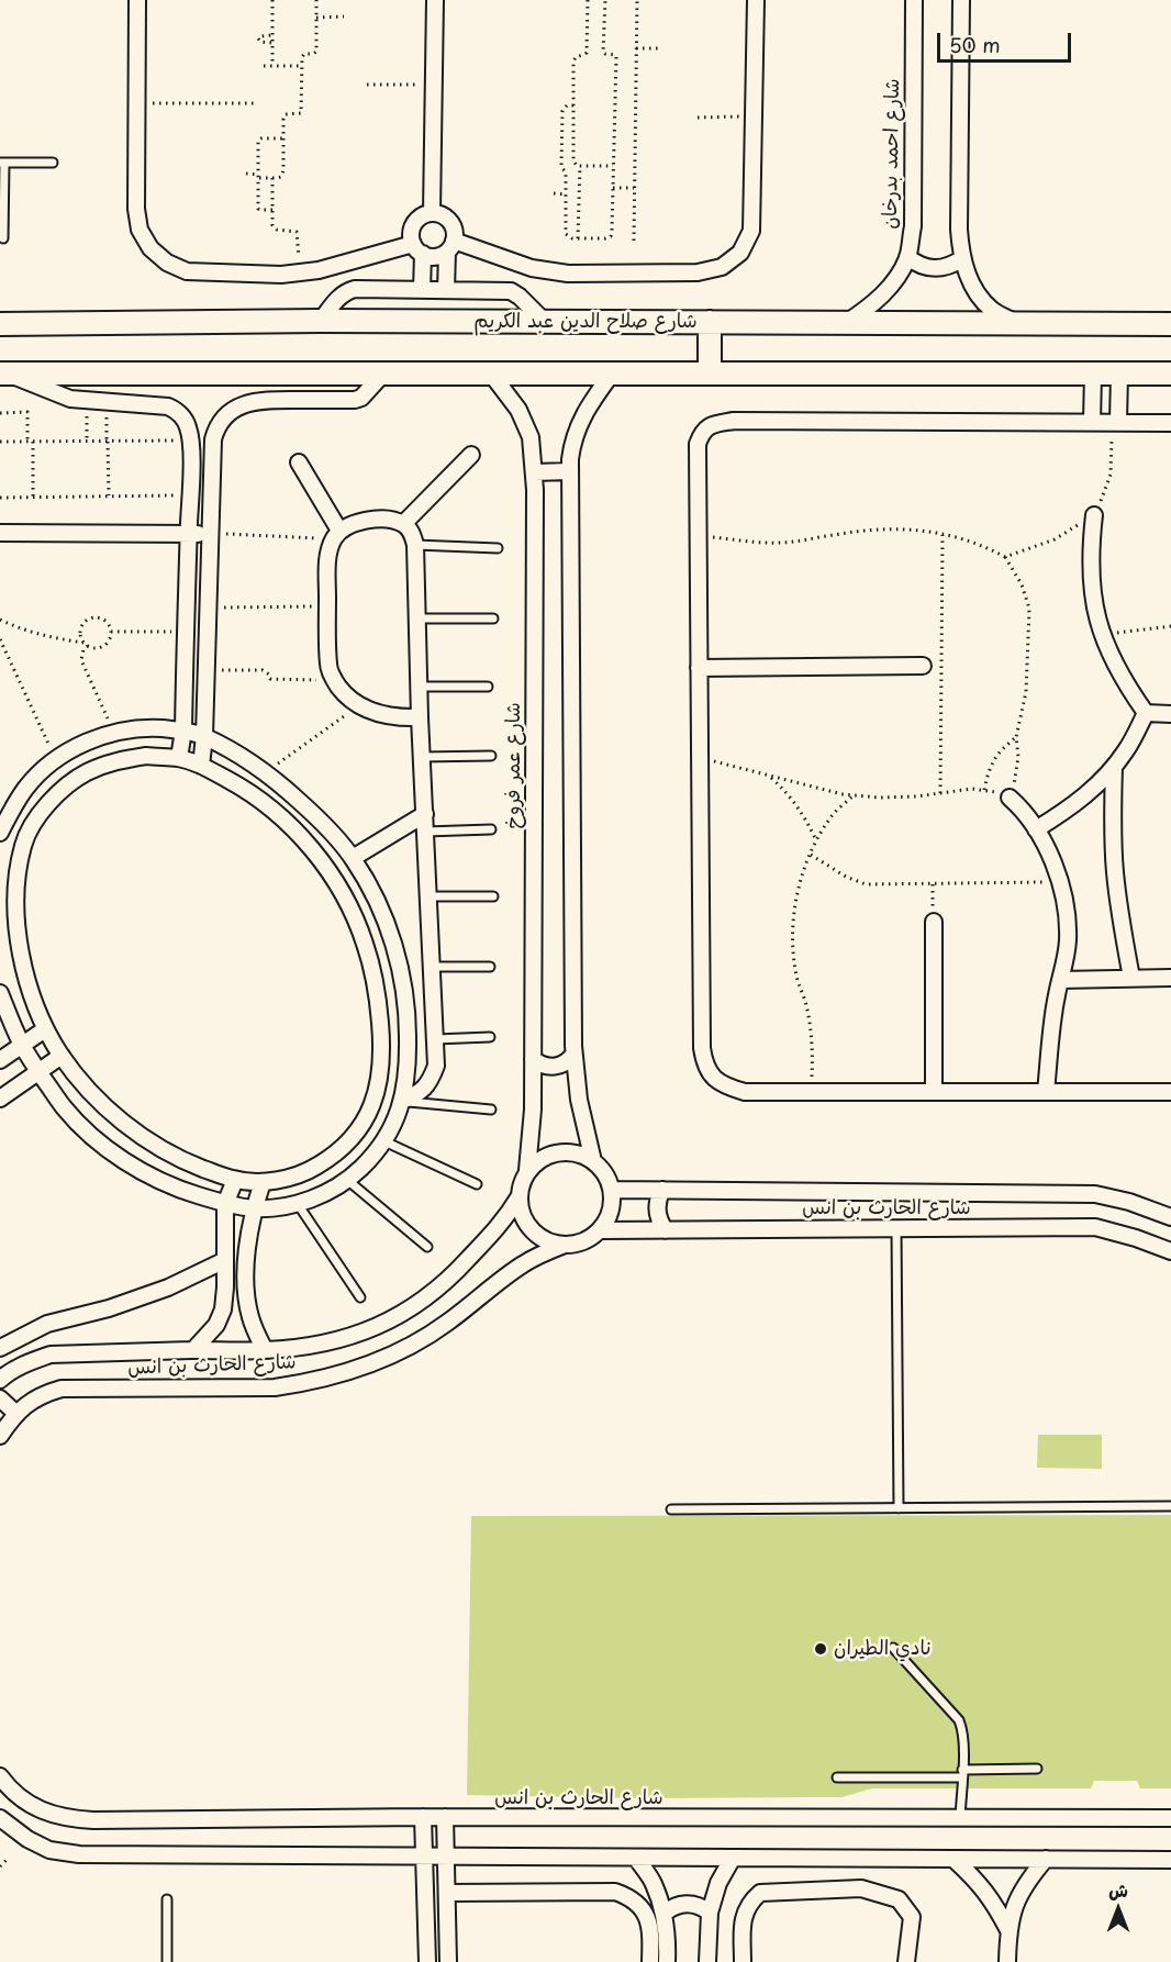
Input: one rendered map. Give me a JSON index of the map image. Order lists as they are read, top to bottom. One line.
{"streets":{"main road":["شارع صلاح الدين عبد الكريم"],"street":["شارع احمد بدرخان","شارع عمر فروخ","شارع الحارث بن انس"]},"crossings":[["شارع احمد بدرخان","شارع صلاح الدين عبد الكريم"],["شارع عمر فروخ","شارع الحارث بن انس"]],"places":["نادي الطيران"],"scale_bar":"50 m","north":"top"}
